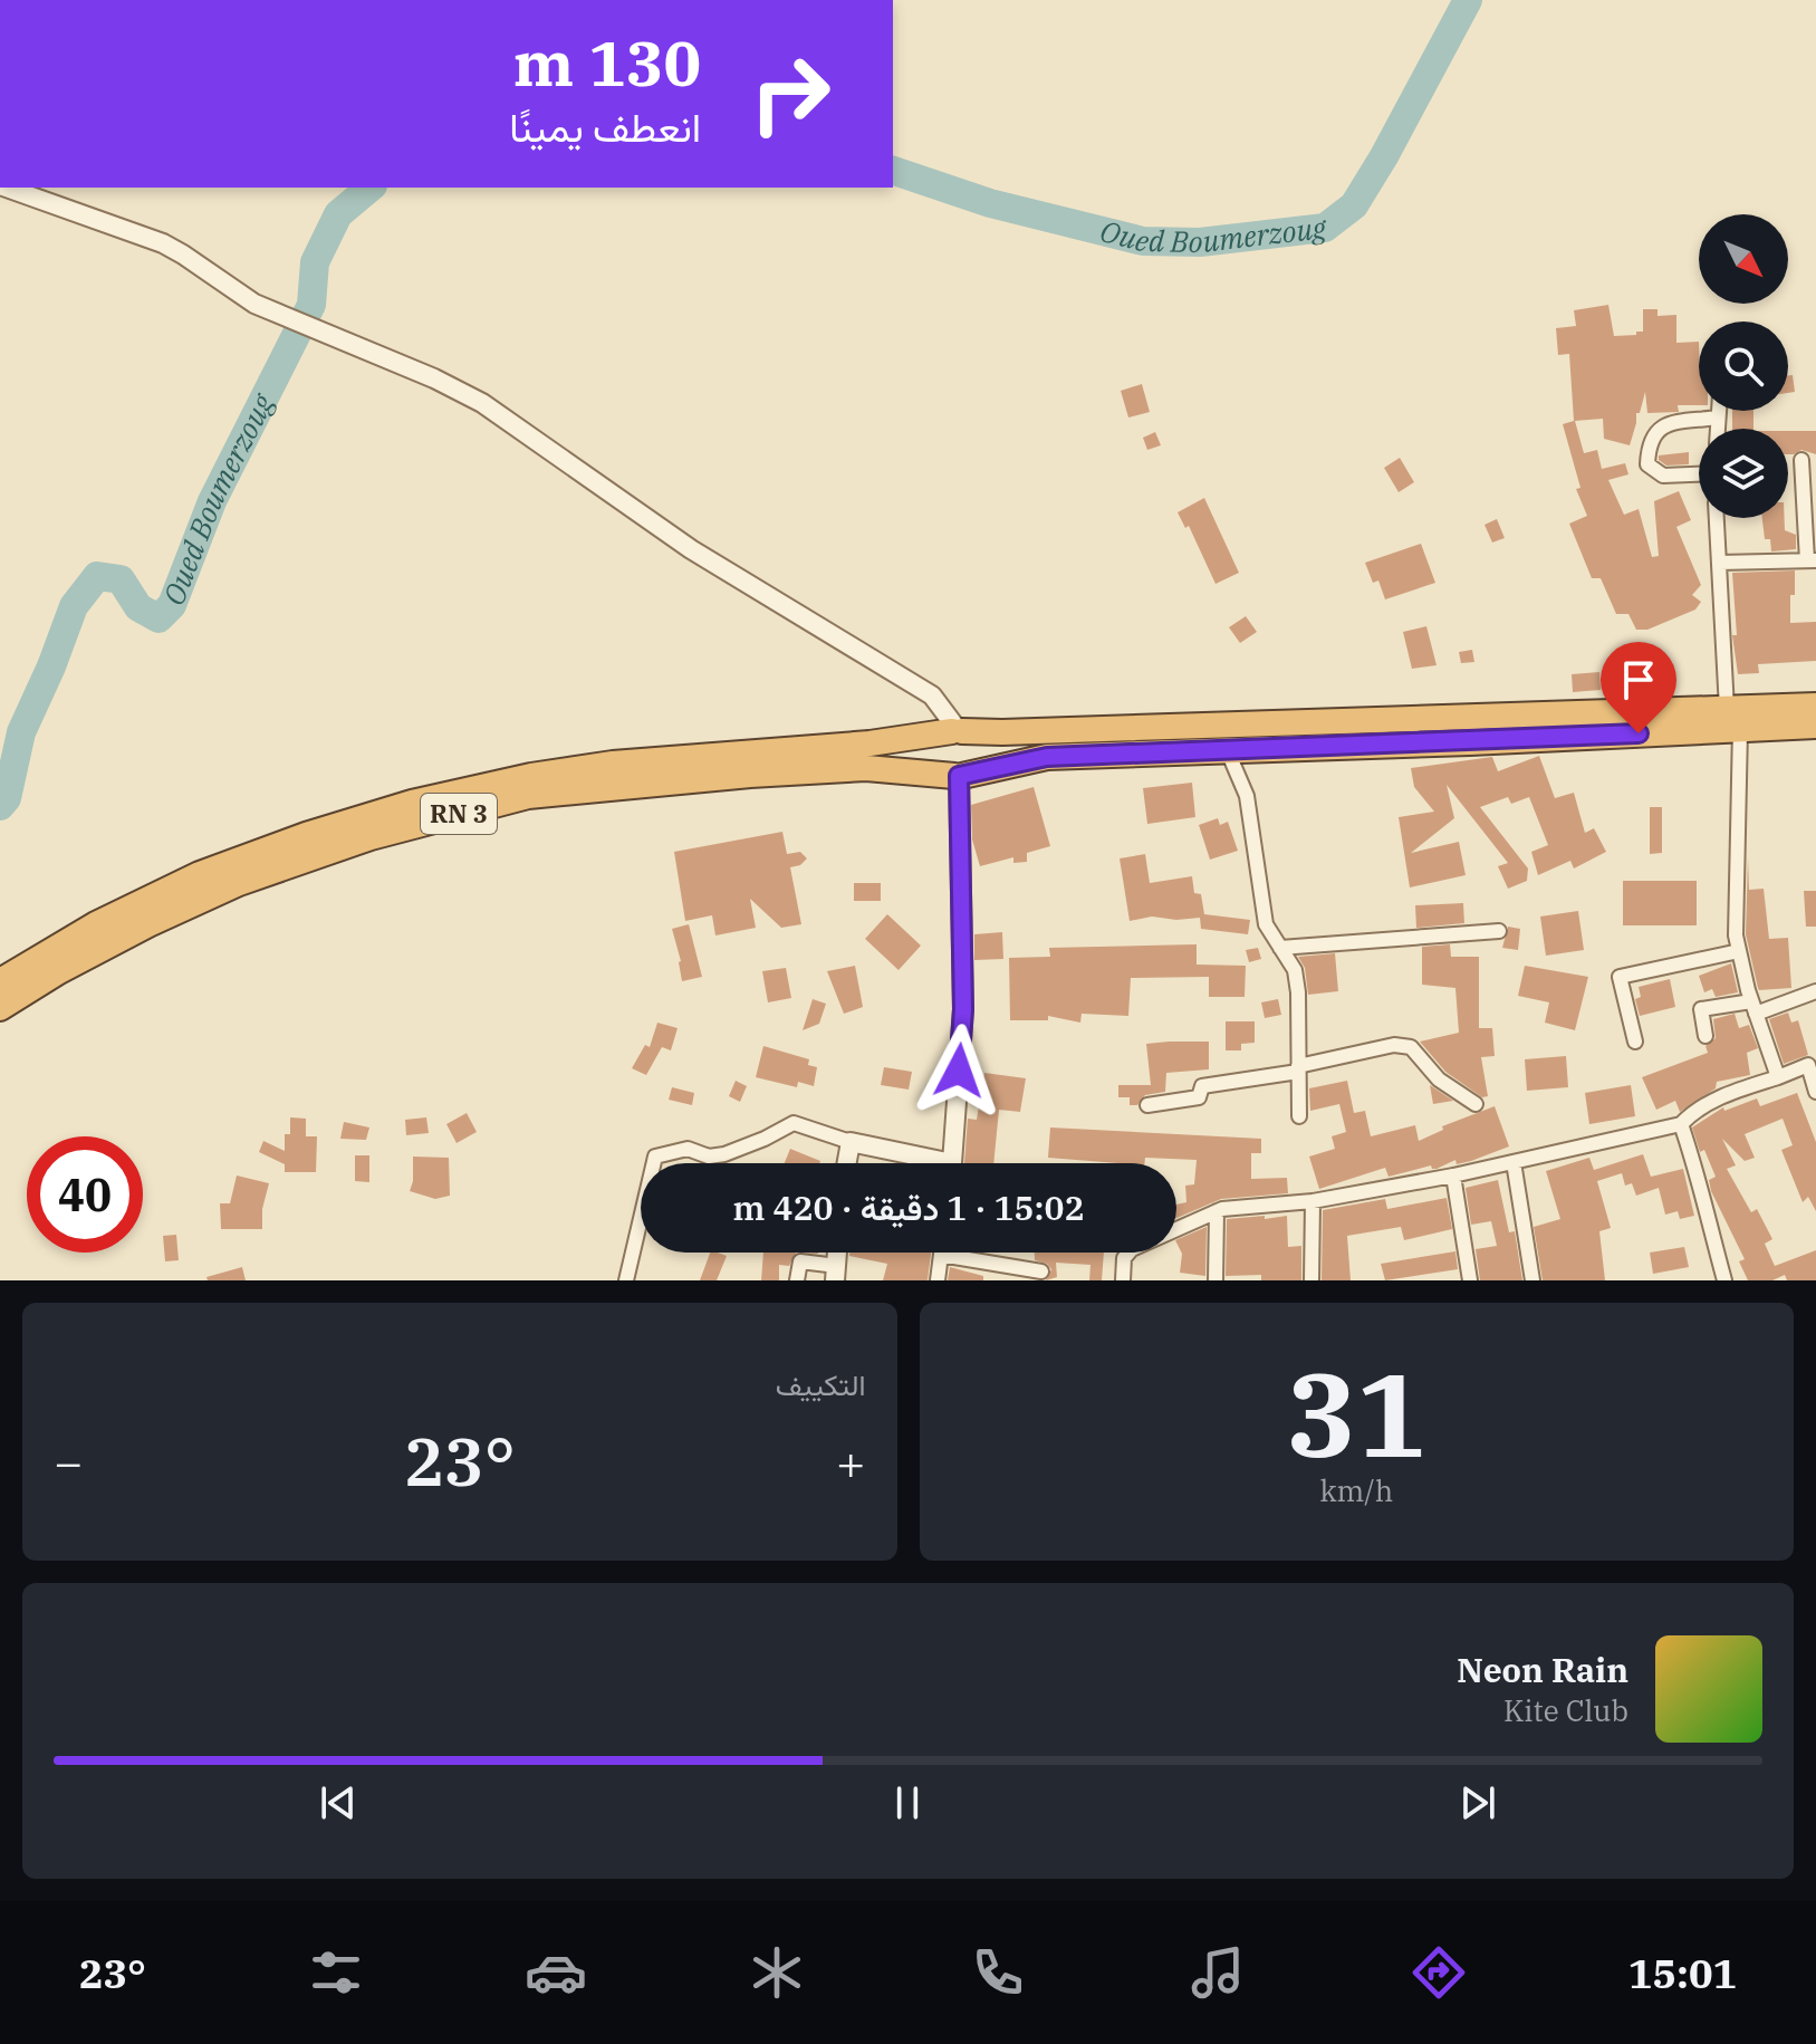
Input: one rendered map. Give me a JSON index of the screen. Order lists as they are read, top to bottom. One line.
{"streets":{"highway":["RN 3"]},"water":["Oued Boumerzoug"],"north":"bottom right","page":{"turn":["130 m","انعطف يمينًا"],"limit":"40","trip":"15:02 · 1 دقيقة · 420 m","tile":[["31","km/h"],"التكييف"],"heat":["−","23°","+"],"song":["Neon Rain","Kite Club"],"tabs":["15:01","23°"]}}
